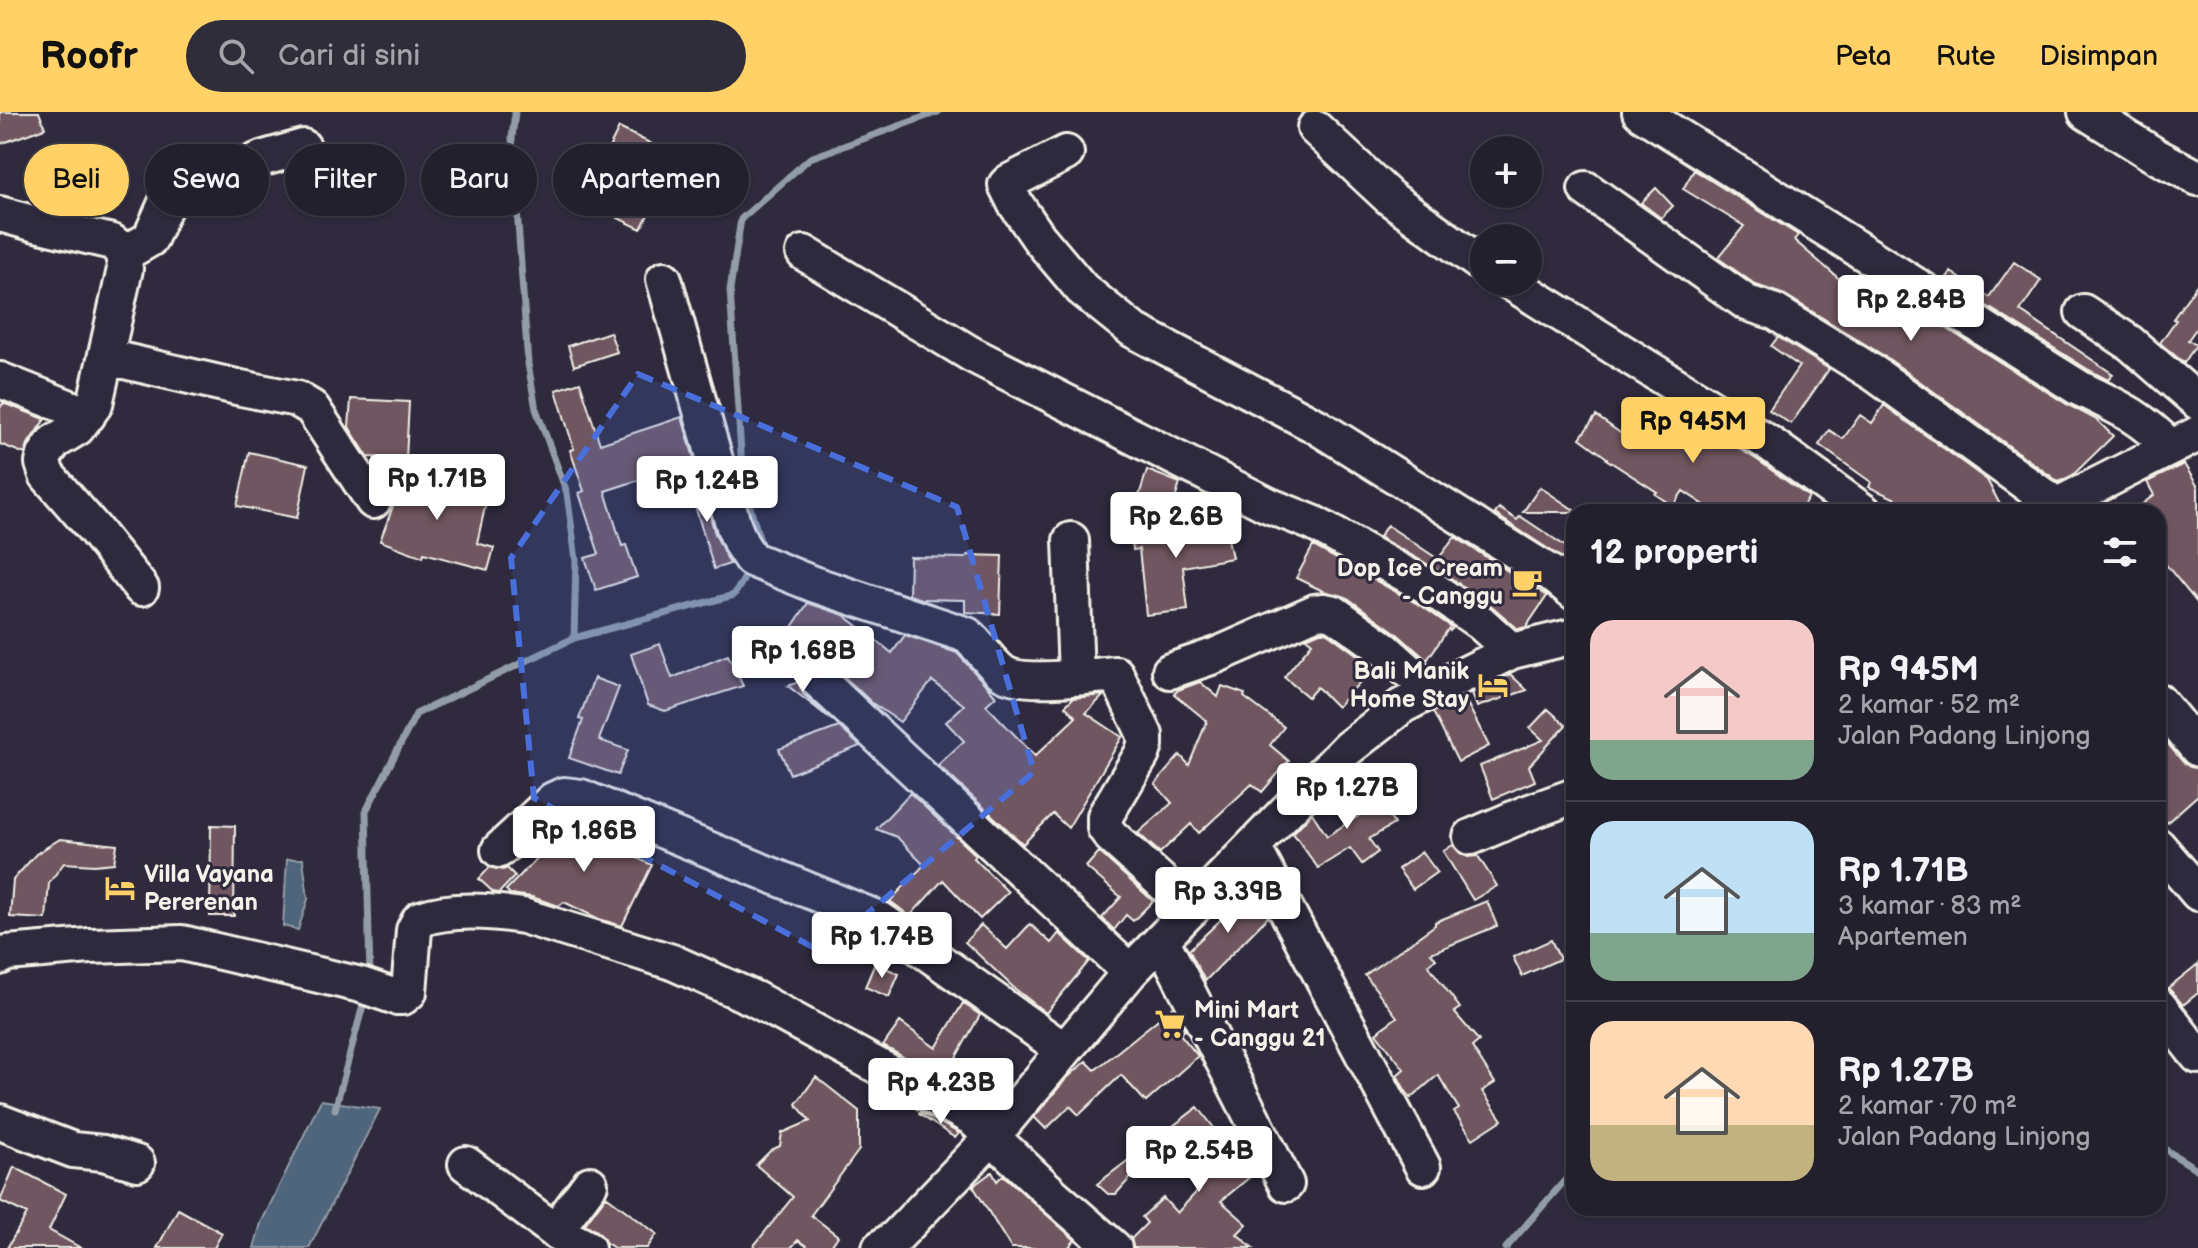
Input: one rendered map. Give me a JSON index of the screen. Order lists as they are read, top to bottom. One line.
{"places":{"cafe":["Dop Ice Cream - Canggu"],"hotel":["Bali Manik Home Stay","Villa Vayana Pererenan"],"supermarket":["Mini Mart - Canggu 21"]},"page":{"header":"Roofr","search":"Cari di sini","nav":["Peta","Rute","Disimpan"],"map_buttons":["+","−"],"chip":["Beli","Sewa","Filter","Baru","Apartemen"],"price":["Rp 2.84B","Rp 945M","Rp 1.71B","Rp 1.24B","Rp 2.6B","Rp 1.68B","Rp 1.27B","Rp 1.86B","Rp 3.39B","Rp 1.74B","Rp 4.23B","Rp 2.54B"],"heading":"12 properti","list":[{"name":"Rp 945M","note":"2 kamar · 52 m² · Jalan Padang Linjong"},{"name":"Rp 1.71B","note":"3 kamar · 83 m² · Apartemen"},{"name":"Rp 1.27B","note":"2 kamar · 70 m² · Jalan Padang Linjong"}]}}
